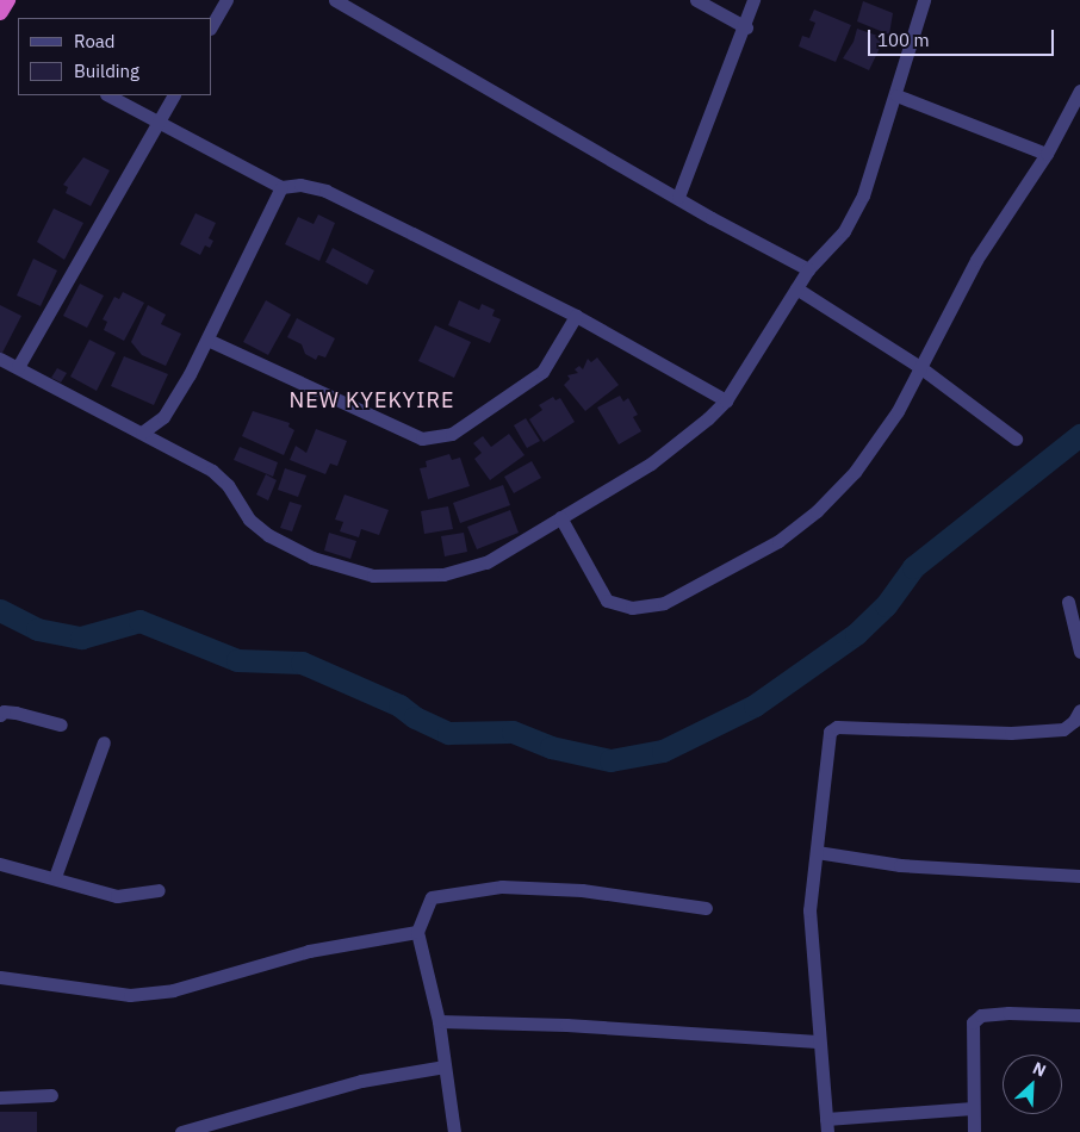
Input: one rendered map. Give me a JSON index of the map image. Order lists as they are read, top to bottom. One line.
{"districts":["NEW KYEKYIRE"],"legend":["Road","Building"],"scale_bar":"100 m","north":"top right"}
